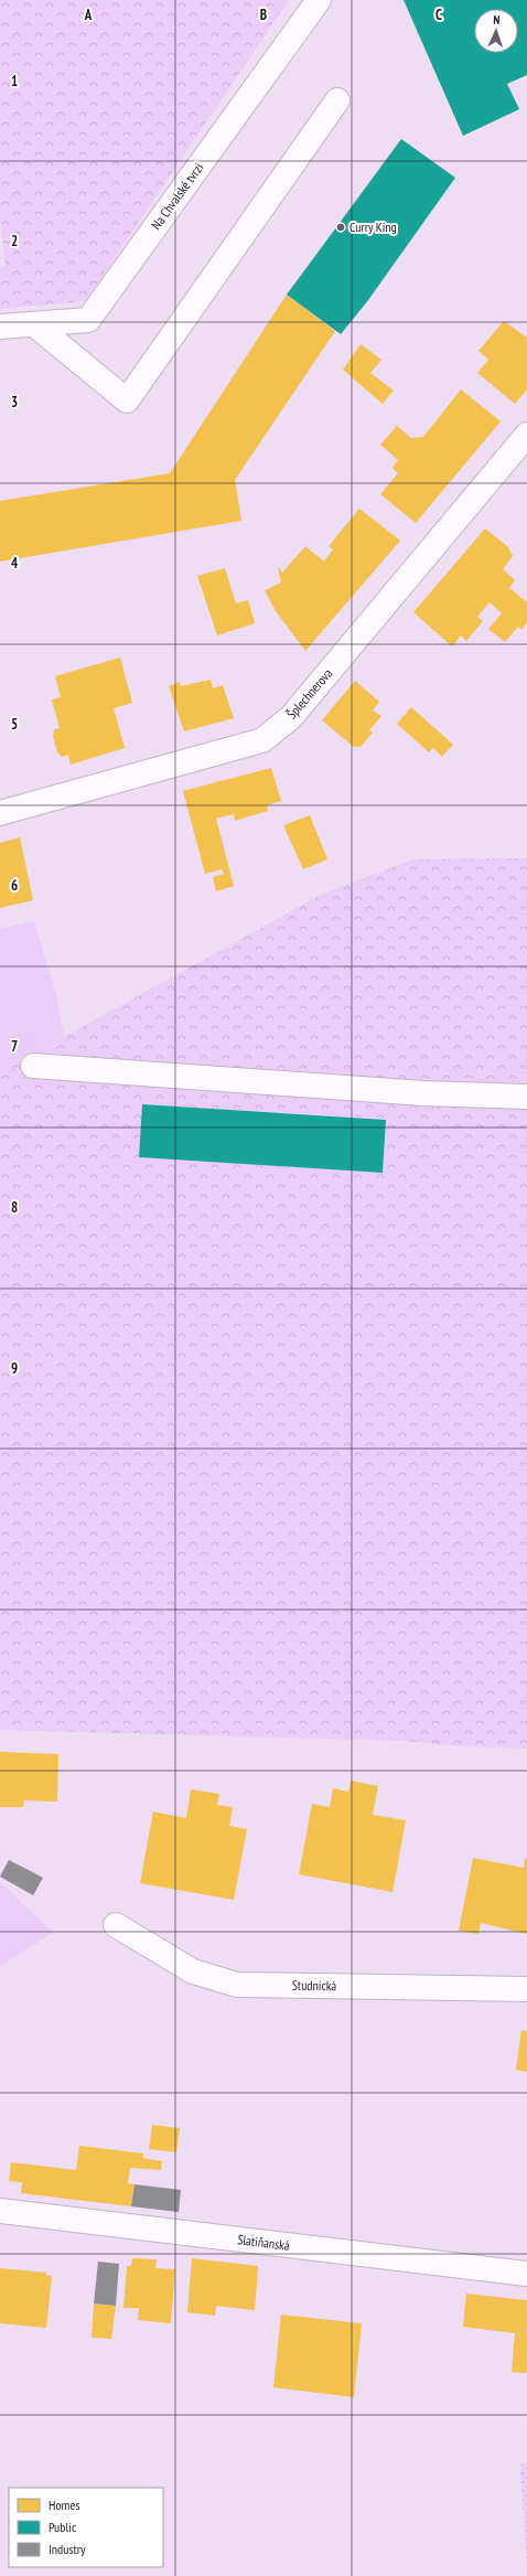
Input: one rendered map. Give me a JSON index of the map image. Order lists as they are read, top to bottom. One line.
{"streets":{"street":["Na Chvalské tvrzi","Šplechnerova","Studnická","Slatiňanská"]},"places":["Curry King"],"legend":["Homes","Public","Industry"],"north":"top","grid":{"columns":["A","B","C"],"rows":["1","2","3","4","5","6","7","8","9"]}}
